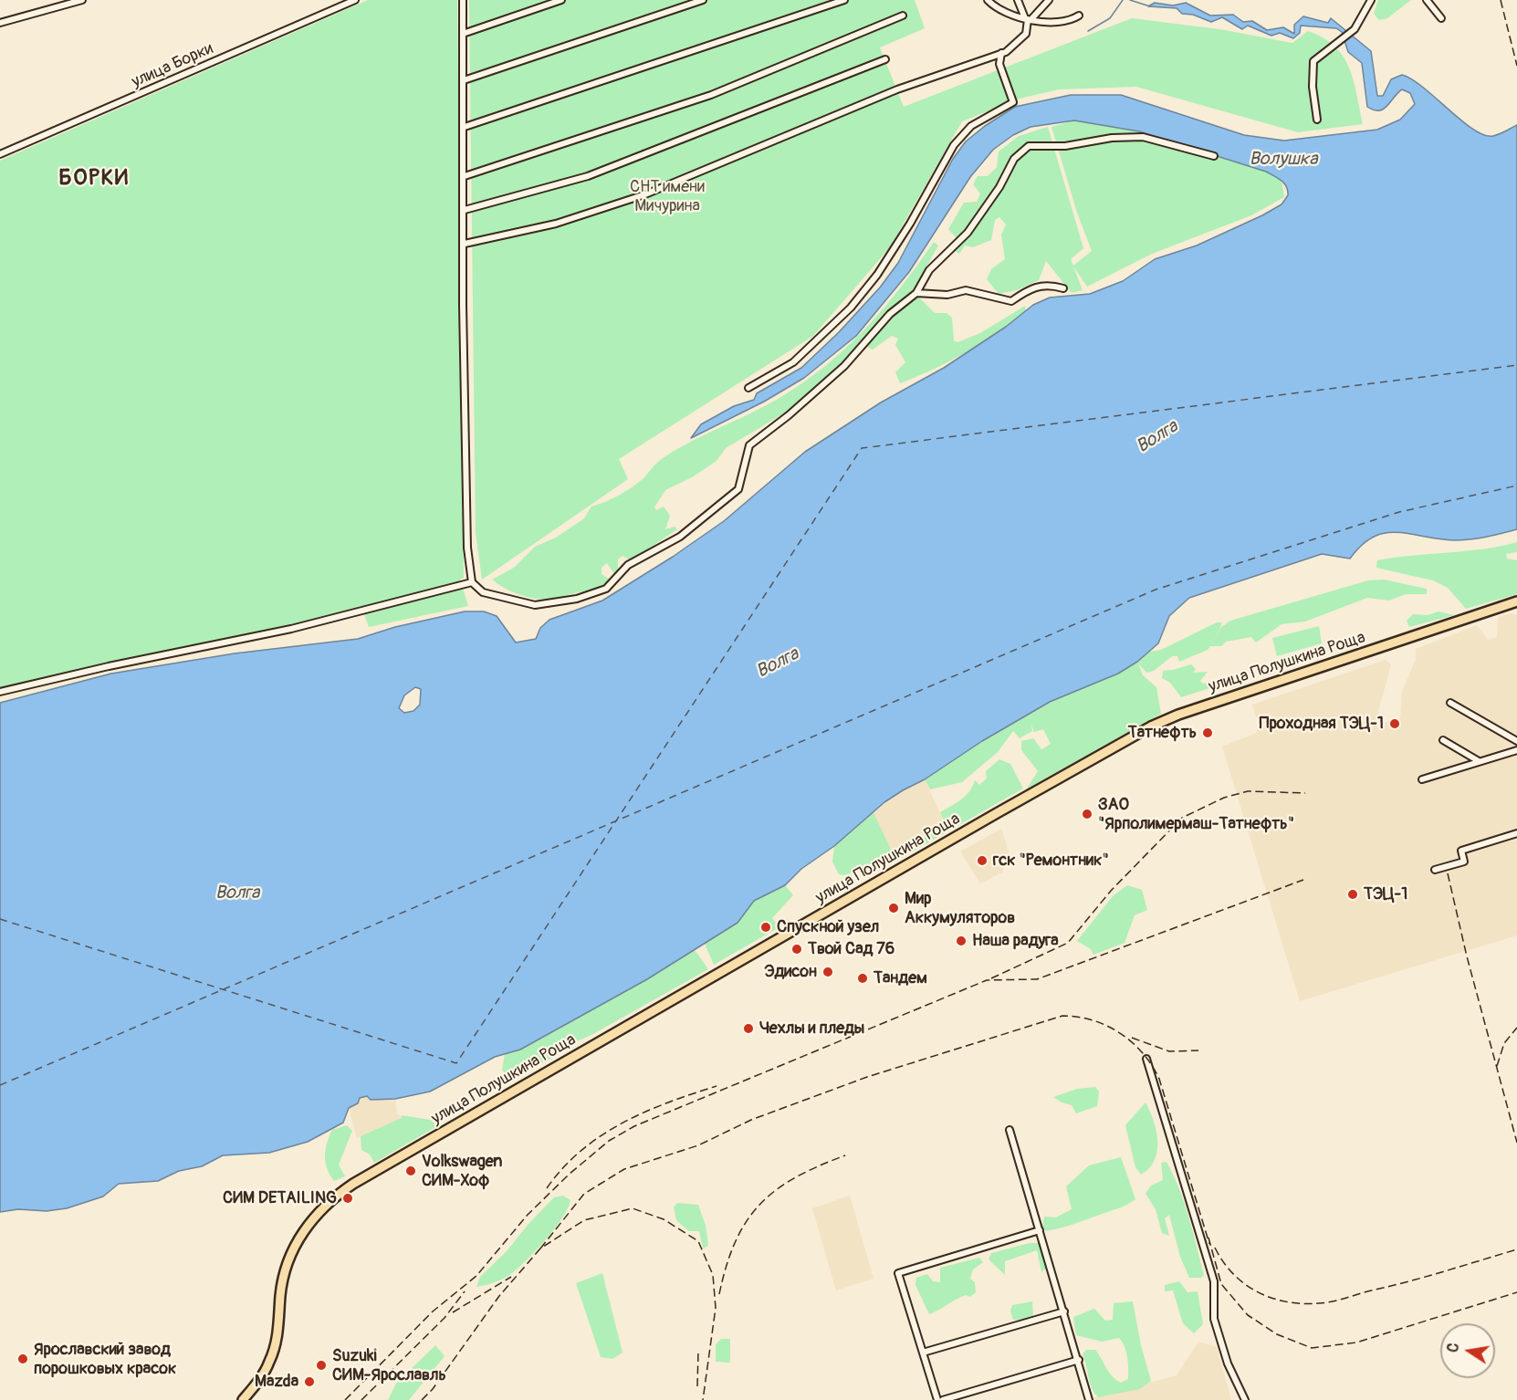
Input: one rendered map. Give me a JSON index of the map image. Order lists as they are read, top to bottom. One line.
{"streets":{"main road":["улица Полушкина Роща"],"street":["улица Борки"]},"districts":["БОРКИ"],"water":["Волушка","Волга"],"parks":["СНТ имени Мичурина"],"places":["Проходная ТЭЦ-1","Татнефть","ЗАО \"Ярполимермаш-Татнефть\"","гск \"Ремонтник\"","ТЭЦ-1","Мир Аккумуляторов","Спускной узел","Наша радуга","Твой Сад 76","Эдисон","Тандем","Чехлы и пледы","Volkswagen СИМ-Хоф","СИМ DETAILING","Ярославский завод порошковых красок","Suzuki СИМ-Ярославль","Mazda"],"north":"left"}
